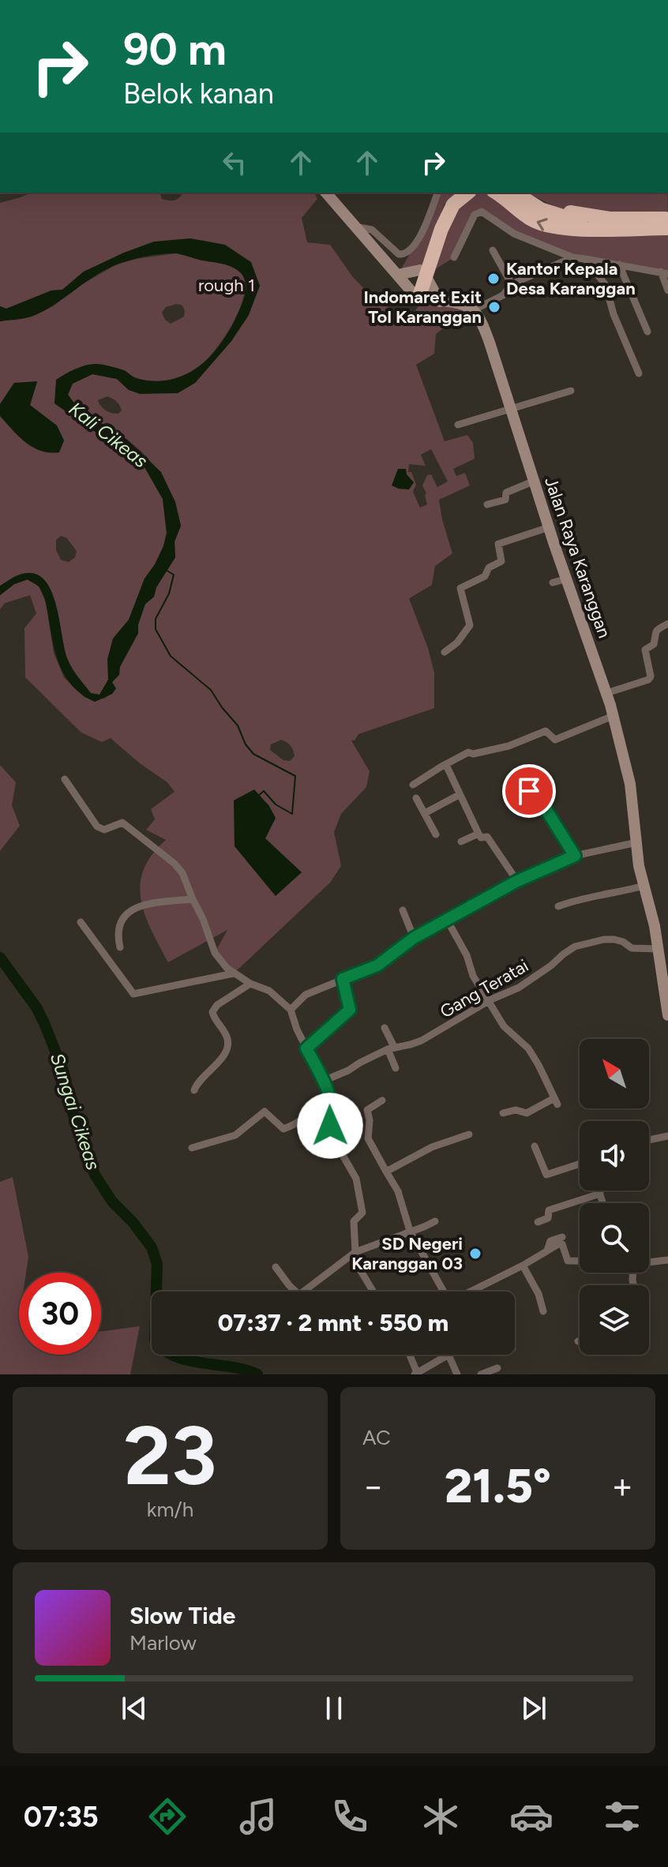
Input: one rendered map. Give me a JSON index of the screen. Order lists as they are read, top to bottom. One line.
{"streets":{"street":["Jalan Raya Karanggan","Gang Teratai"]},"crossings":[["Jalan Raya Karanggan","Gang Teratai"]],"water":["Kali Cikeas","Sungai Cikeas"],"parks":["rough 1"],"places":["Kantor Kepala Desa Karanggan","Indomaret Exit Tol Karanggan","SD Negeri Karanggan 03"],"north":"top left","page":{"turn":["90 m","Belok kanan"],"limit":"30","trip":"07:37 · 2 mnt · 550 m","tile":[["23","km/h"],"AC"],"heat":["−","21.5°","+"],"song":["Slow Tide","Marlow"],"tabs":"07:35"}}
